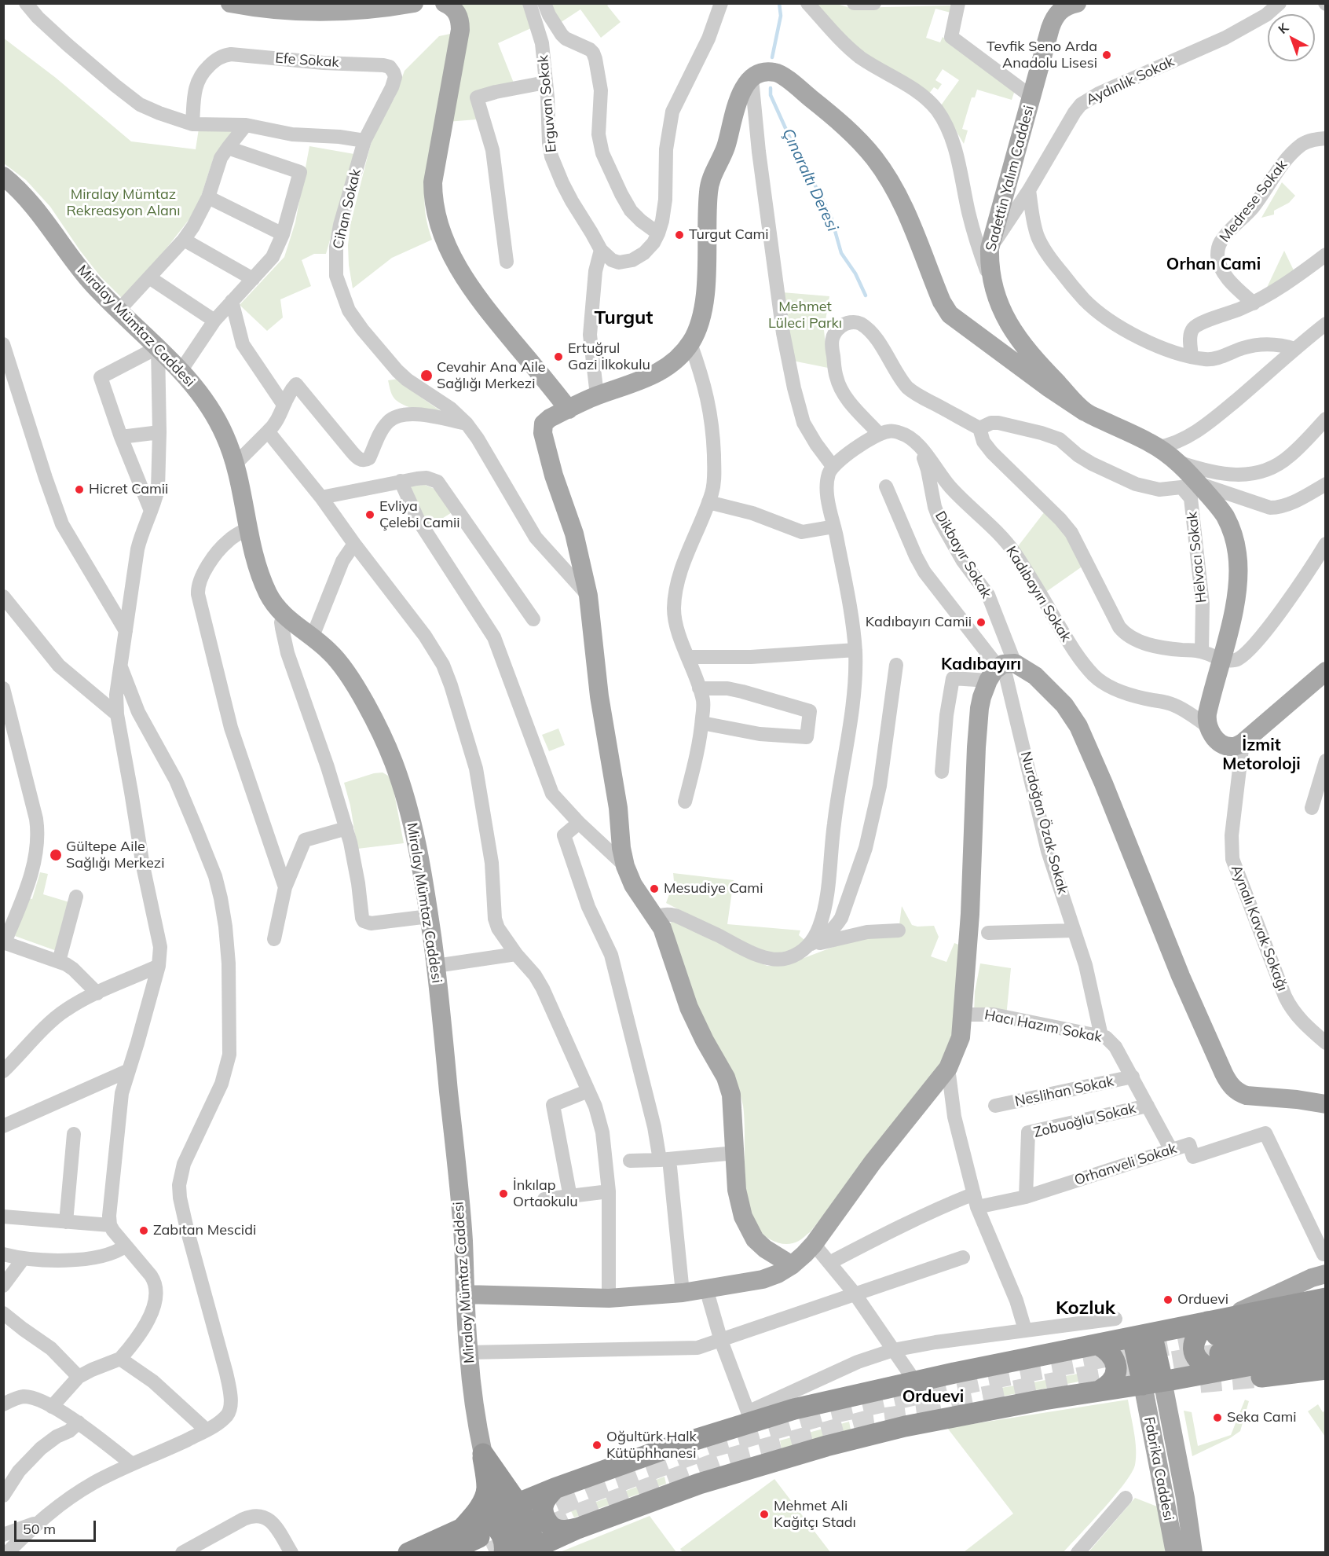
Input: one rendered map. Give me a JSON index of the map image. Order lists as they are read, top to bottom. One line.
{"streets":{"main road":["Sadettin Yalım Caddesi","Miralay Mümtaz Caddesi","Fabrika Caddesi"],"street":["Efe Sokak","Aydınlık Sokak","Erguvan Sokak","Medrese Sokak","Cihan Sokak","Dikbayır Sokak","Helvacı Sokak","Kadıbayırı Sokak","Nurdoğan Özak Sokak","Aynalı Kavak Sokağı","Hacı Hazım Sokak","Neslihan Sokak","Zobuoğlu Sokak","Orhanveli Sokak"]},"crossings":[["Efe Sokak","Cihan Sokak"],["Aydınlık Sokak","Sadettin Yalım Caddesi"],["Sadettin Yalım Caddesi","Kadıbayırı Sokak"],["Dikbayır Sokak","Kadıbayırı Sokak"],["Dikbayır Sokak","Nurdoğan Özak Sokak"],["Nurdoğan Özak Sokak","Hacı Hazım Sokak"],["Hacı Hazım Sokak","Neslihan Sokak"],["Hacı Hazım Sokak","Zobuoğlu Sokak"],["Hacı Hazım Sokak","Orhanveli Sokak"],["Zobuoğlu Sokak","Orhanveli Sokak"]],"districts":["Orhan Cami","Turgut","Kadıbayırı","İzmit Metoroloji","Kozluk","Orduevi"],"water":["Çınaraltı Deresi"],"parks":["Miralay Mümtaz Rekreasyon Alanı","Mehmet Lüleci Parkı"],"places":["Tevfik Seno Arda Anadolu Lisesi","Turgut Cami","Ertuğrul Gazi İlkokulu","Cevahir Ana Aile Sağlığı Merkezi","Hicret Camii","Evliya Çelebi Camii","Kadıbayırı Camii","Gültepe Aile Sağlığı Merkezi","Mesudiye Cami","İnkılap Ortaokulu","Zabıtan Mescidi","Orduevi","Seka Cami","Oğultürk Halk Kütüphhanesi","Mehmet Ali Kağıtçı Stadı"],"scale_bar":"50 m","north":"top left"}
